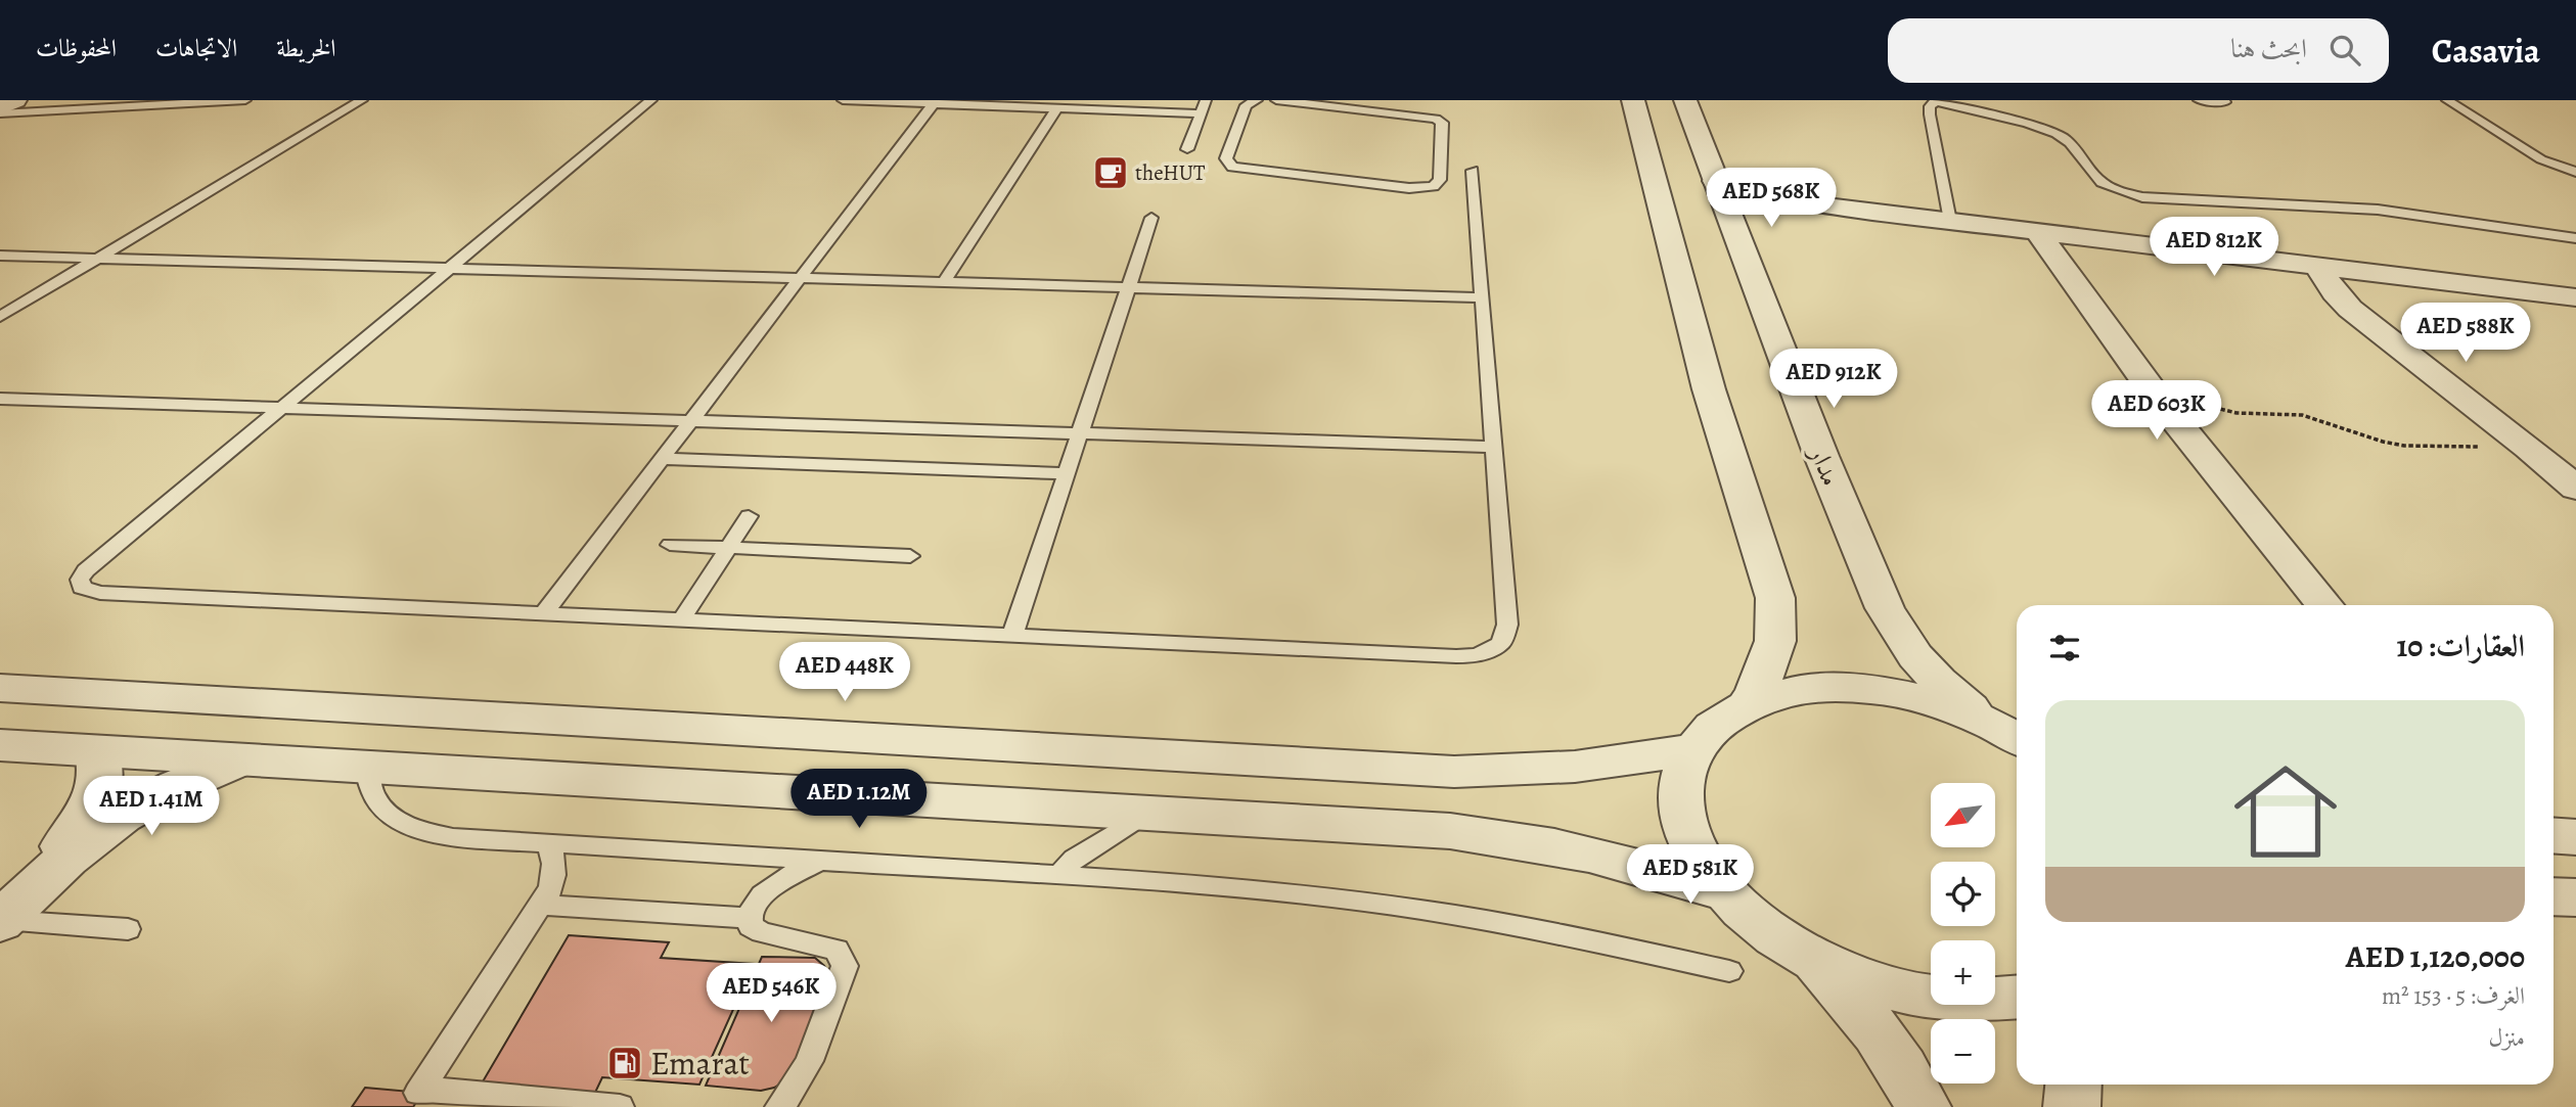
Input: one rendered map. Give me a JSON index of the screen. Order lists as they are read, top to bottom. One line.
{"streets":{"street":["مدار"]},"places":{"cafe":["theHUT"],"fuel station":["Emarat"]},"north":"bottom left","page":{"header":"Casavia","search":"ابحث هنا","nav":["الخريطة","الاتجاهات","المحفوظات"],"price":["AED 568K","AED 812K","AED 588K","AED 912K","AED 603K","AED 448K","AED 1.12M","AED 1.41M","AED 581K","AED 546K"],"heading":"العقارات: 10","list":[{"name":"AED 1,120,000","note":"الغرف: 5 · 153 m² · منزل"}],"map_buttons":["+","−"]}}
